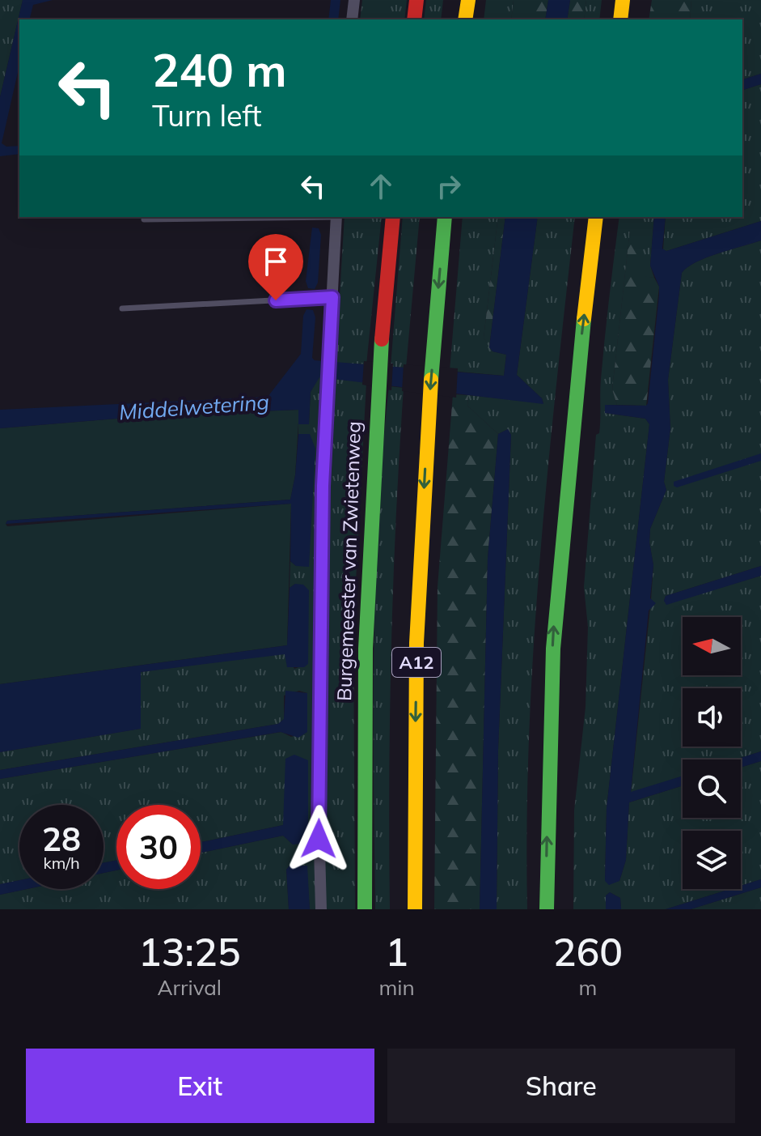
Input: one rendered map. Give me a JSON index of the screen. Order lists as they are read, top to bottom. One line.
{"streets":{"main road":["Burgemeester van Zwietenweg","A12"]},"water":["Middelwetering"],"north":"left","page":{"turn":["240 m","Turn left"],"speed":"28 km/h","limit":"30","eta":["13:25","Arrival","1","min","260","m"],"buttons":["Exit","Share"]}}
